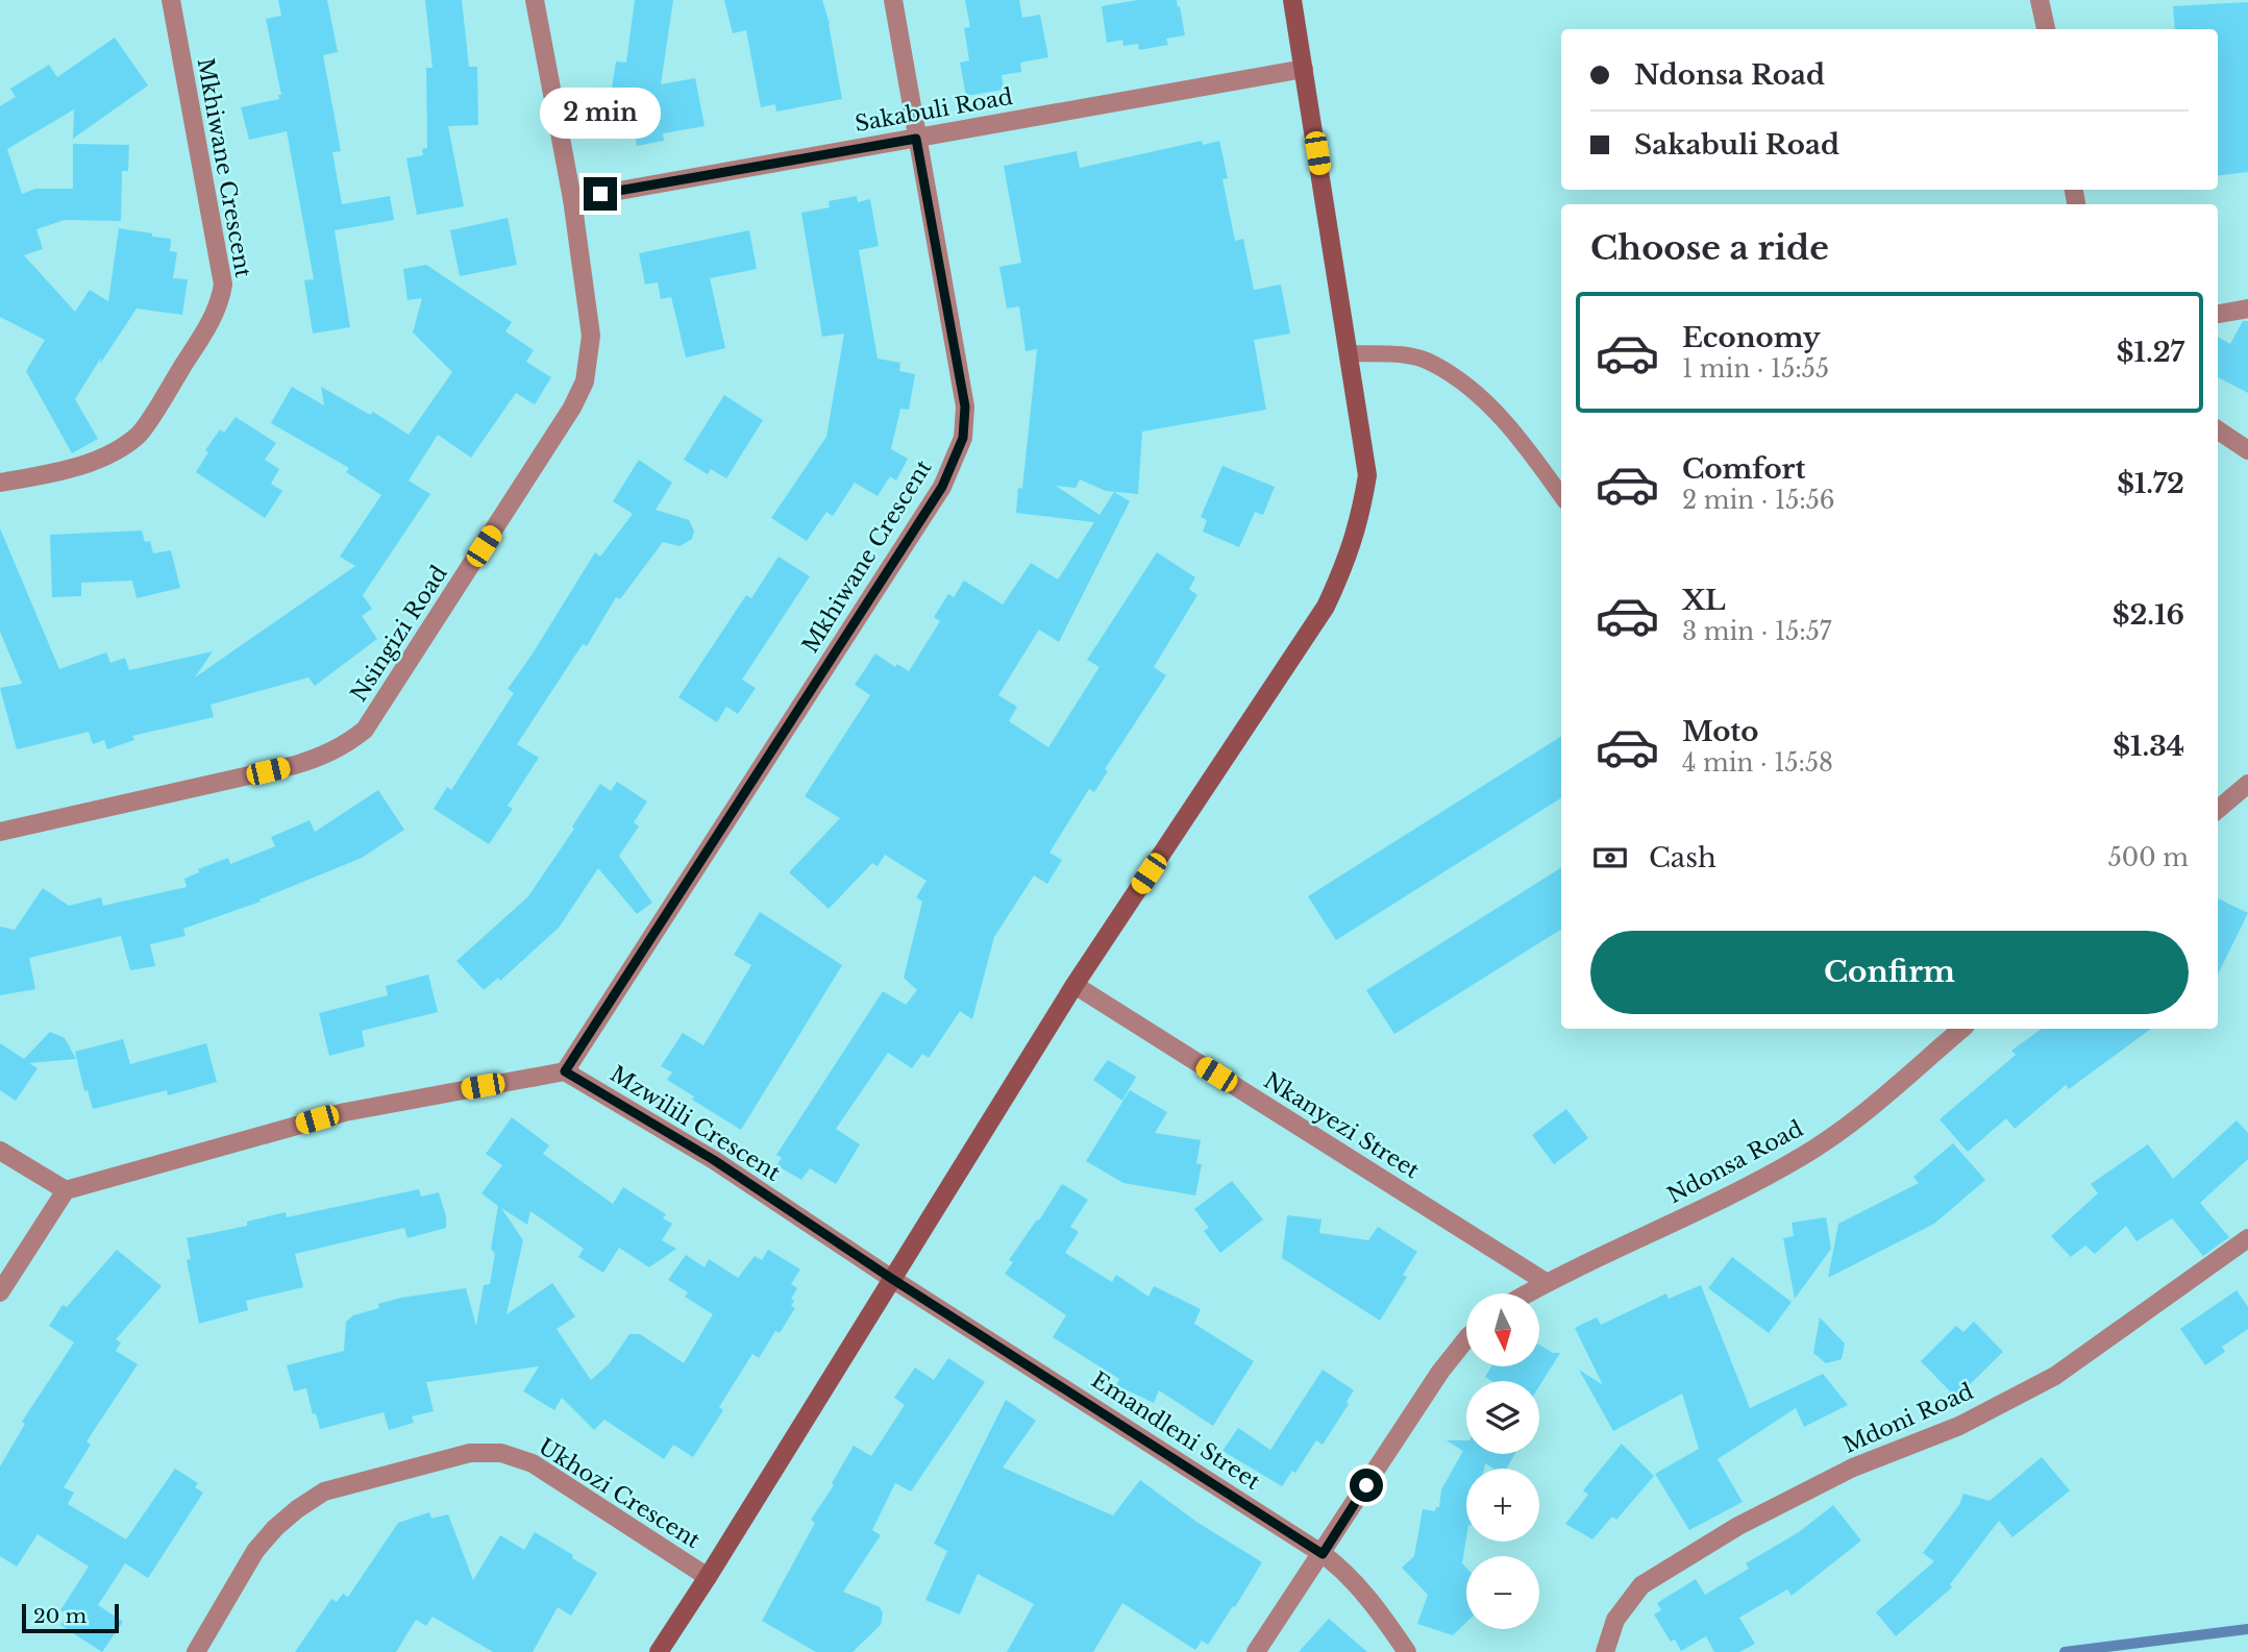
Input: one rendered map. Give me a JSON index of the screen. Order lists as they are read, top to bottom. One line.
{"streets":{"street":["Sakabuli Road","Mkhiwane Crescent","Nsingizi Road","Mzwilili Crescent","Nkanyezi Street","Ndonsa Road","Mdoni Road","Emandleni Street","Ukhozi Crescent"]},"crossings":[["Sakabuli Road","Mkhiwane Crescent"],["Sakabuli Road","Nsingizi Road"],["Mkhiwane Crescent","Mzwilili Crescent"],["Mzwilili Crescent","Emandleni Street"],["Nkanyezi Street","Ndonsa Road"]],"scale_bar":"20 m","north":"bottom","page":{"banner":["Ndonsa Road","Sakabuli Road"],"bubble":"2 min","heading":"Choose a ride","list":[{"name":"Economy","note":"1 min · 15:55","value":"$1.27"},{"name":"Comfort","note":"2 min · 15:56","value":"$1.72"},{"name":"XL","note":"3 min · 15:57","value":"$2.16"},{"name":"Moto","note":"4 min · 15:58","value":"$1.34"}],"pay":["Cash","500 m"],"buttons":"Confirm","map_buttons":["+","−"],"scale":"20 m"}}
